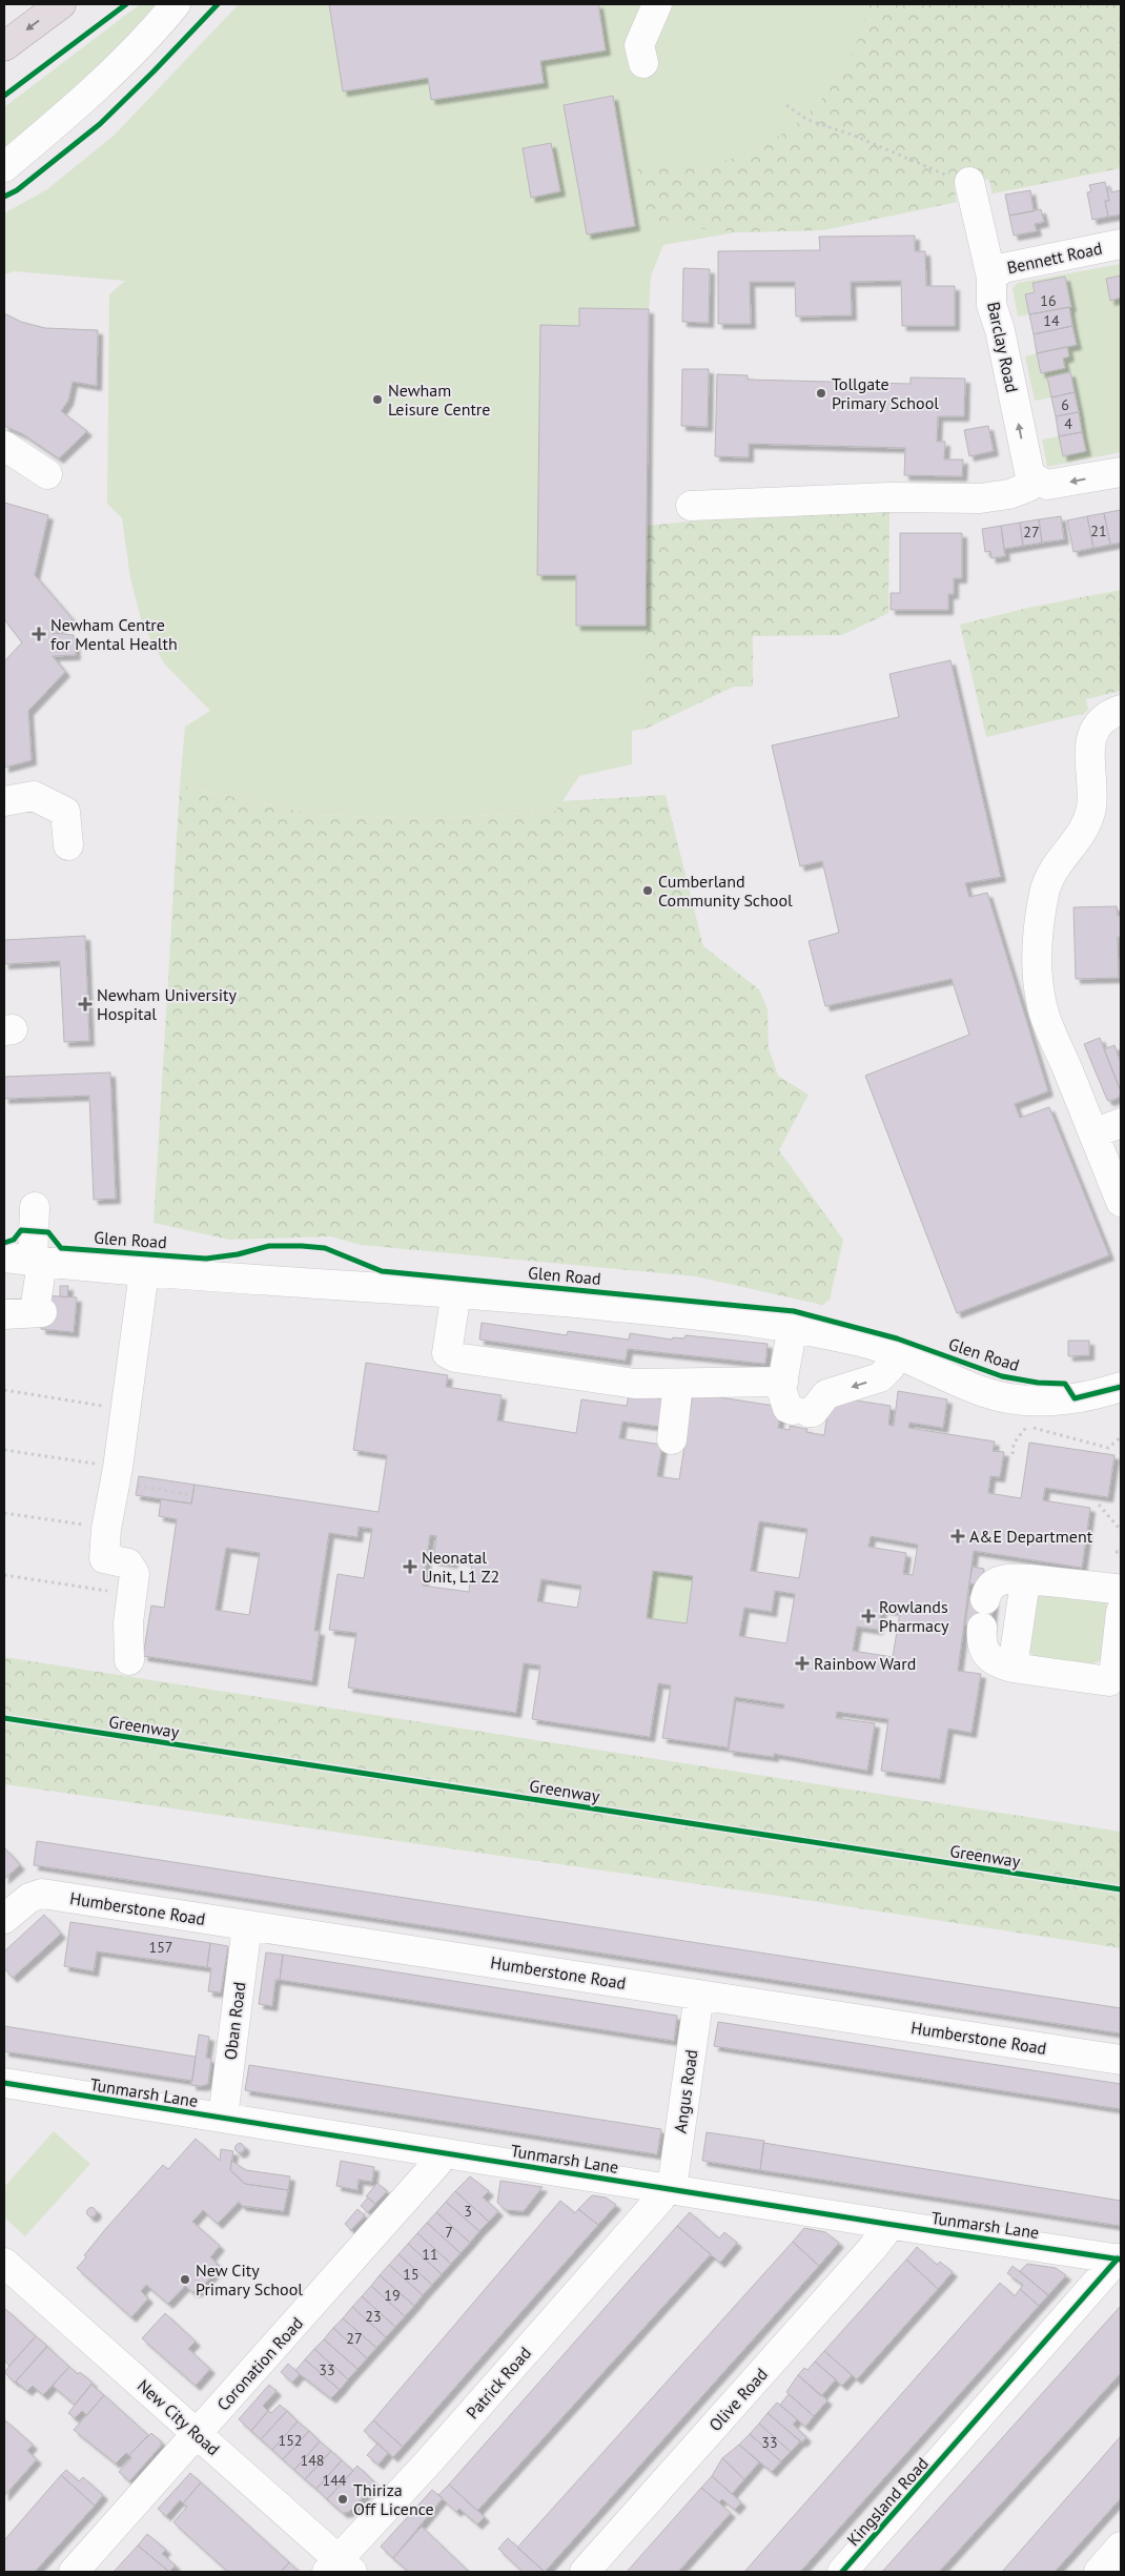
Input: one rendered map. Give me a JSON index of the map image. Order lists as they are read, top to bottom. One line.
{"streets":{"street":["Bennett Road","Barclay Road","Glen Road","Humberstone Road","Oban Road","Angus Road","Tunmarsh Lane","Coronation Road","Patrick Road","Olive Road","New City Road","Kingsland Road"],"cycle path":["Greenway"]},"crossings":[["Bennett Road","Barclay Road"],["Humberstone Road","Oban Road"],["Humberstone Road","Angus Road"],["Oban Road","Tunmarsh Lane"],["Angus Road","Tunmarsh Lane"],["Angus Road","Patrick Road"],["Tunmarsh Lane","Coronation Road"],["Tunmarsh Lane","Patrick Road"],["Tunmarsh Lane","Olive Road"],["Tunmarsh Lane","Kingsland Road"],["Coronation Road","New City Road"],["Patrick Road","New City Road"]],"one_way":["Barclay Road"],"places":{"other":["Tollgate Primary School","Newham Leisure Centre","Cumberland Community School","New City Primary School","Thiriza Off Licence"],"health":["Newham Centre for Mental Health","Newham University Hospital","A&E Department","Neonatal Unit, L1 Z2","Rowlands Pharmacy","Rainbow Ward"]},"house_numbers":["16","14","6","4","21","27","157","3","7","11","15","19","23","27","33","152","33","148","144"]}
